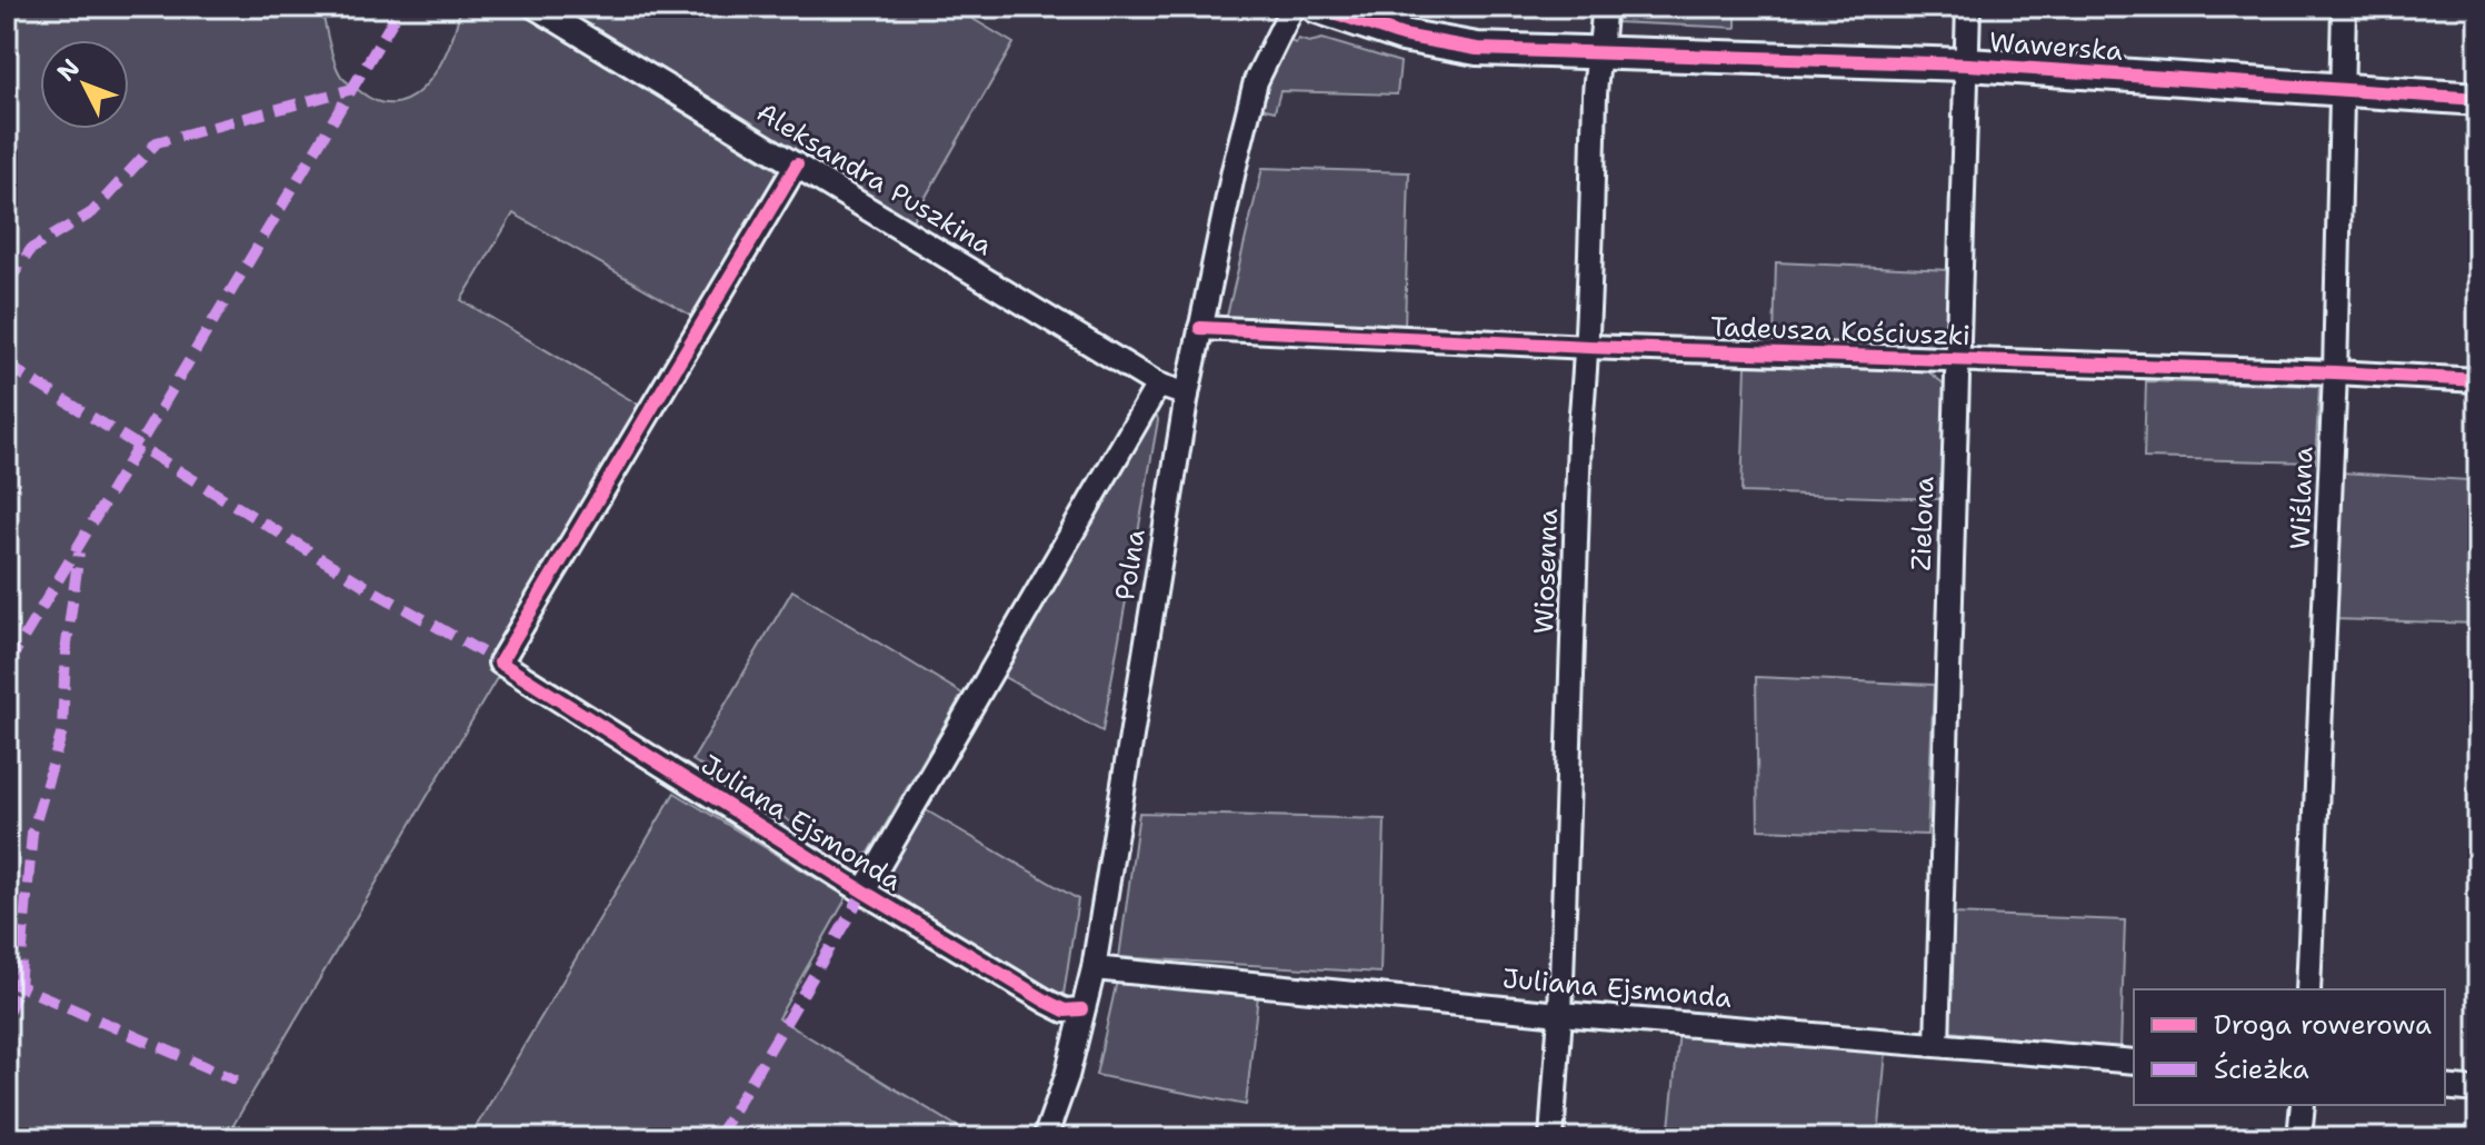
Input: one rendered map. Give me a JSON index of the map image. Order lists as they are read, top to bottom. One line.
{"streets":{"street":["Wawerska","Aleksandra Puszkina","Tadeusza Kościuszki","Wiślana","Zielona","Polna","Wiosenna","Juliana Ejsmonda"]},"crossings":[["Wawerska","Wiślana"],["Wawerska","Zielona"],["Wawerska","Wiosenna"],["Aleksandra Puszkina","Polna"],["Aleksandra Puszkina","Juliana Ejsmonda"],["Tadeusza Kościuszki","Wiślana"],["Tadeusza Kościuszki","Zielona"],["Tadeusza Kościuszki","Polna"],["Tadeusza Kościuszki","Wiosenna"],["Zielona","Juliana Ejsmonda"],["Polna","Juliana Ejsmonda"],["Wiosenna","Juliana Ejsmonda"]],"legend":["Droga rowerowa","Ścieżka"],"north":"top left"}
